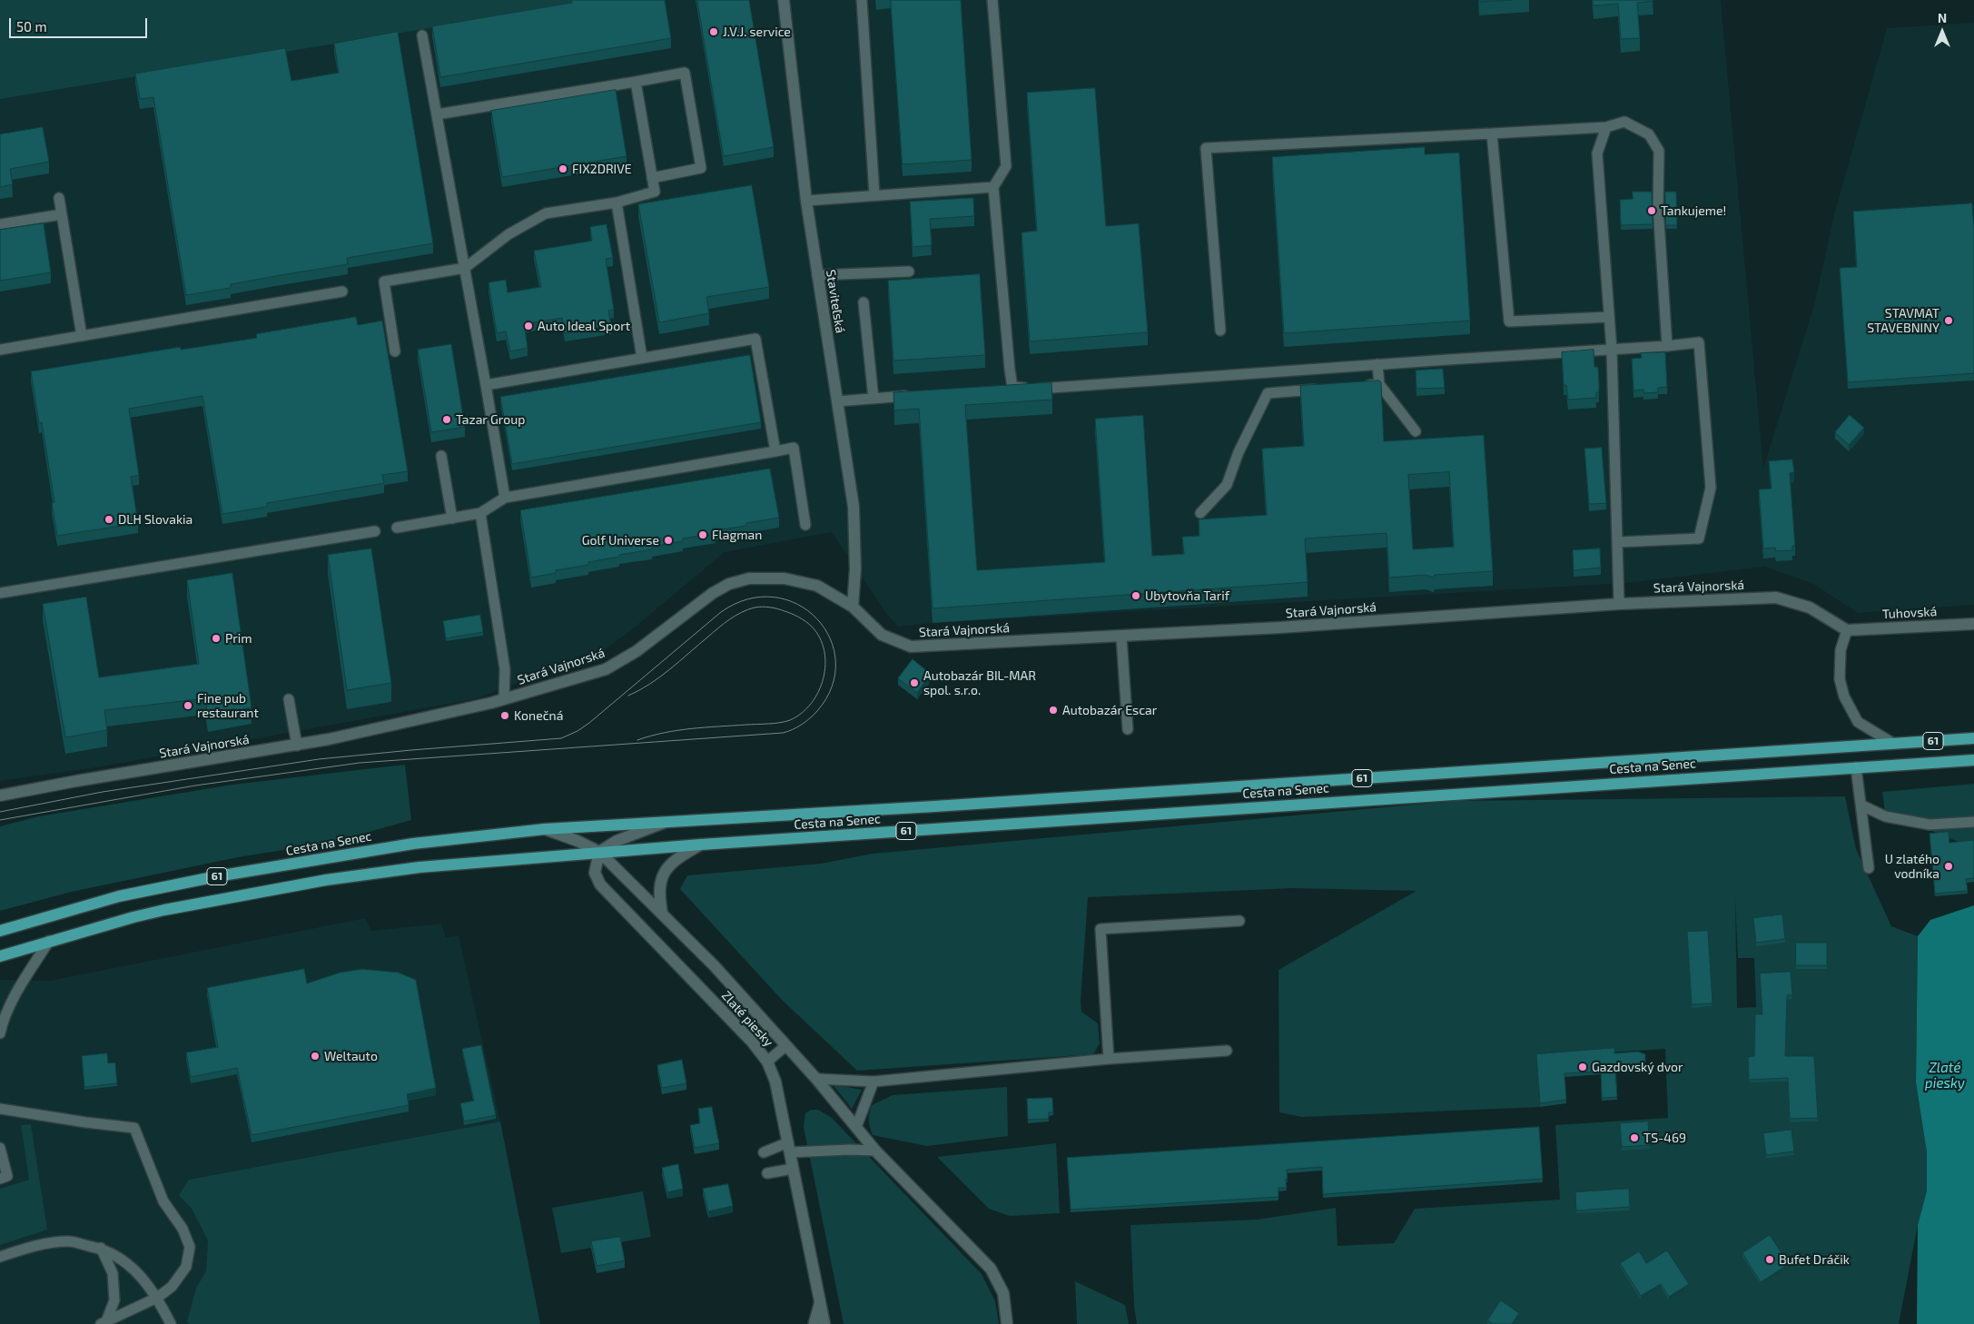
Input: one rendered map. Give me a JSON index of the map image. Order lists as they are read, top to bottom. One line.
{"streets":{"main road":["61","Cesta na Senec"],"street":["Staviteľská","Stará Vajnorská","Tuhovská","Zlaté piesky"]},"crossings":[["Staviteľská","Stará Vajnorská"],["Stará Vajnorská","Tuhovská"],["Cesta na Senec","Zlaté piesky"]],"water":["Zlaté piesky"],"places":["J.V.J. service","FIX2DRIVE","Tankujeme!","STAVMAT STAVEBNINY","Auto Ideal Sport","Tazar Group","DLH Slovakia","Flagman","Golf Universe","Ubytovňa Tarif","Prim","Autobazár BIL-MAR spol. s.r.o.","Fine pub restaurant","Autobazár Escar","Konečná","U zlatého vodníka","Weltauto","Gazdovský dvor","TS-469","Bufet Dráčik"],"scale_bar":"50 m","north":"top"}
